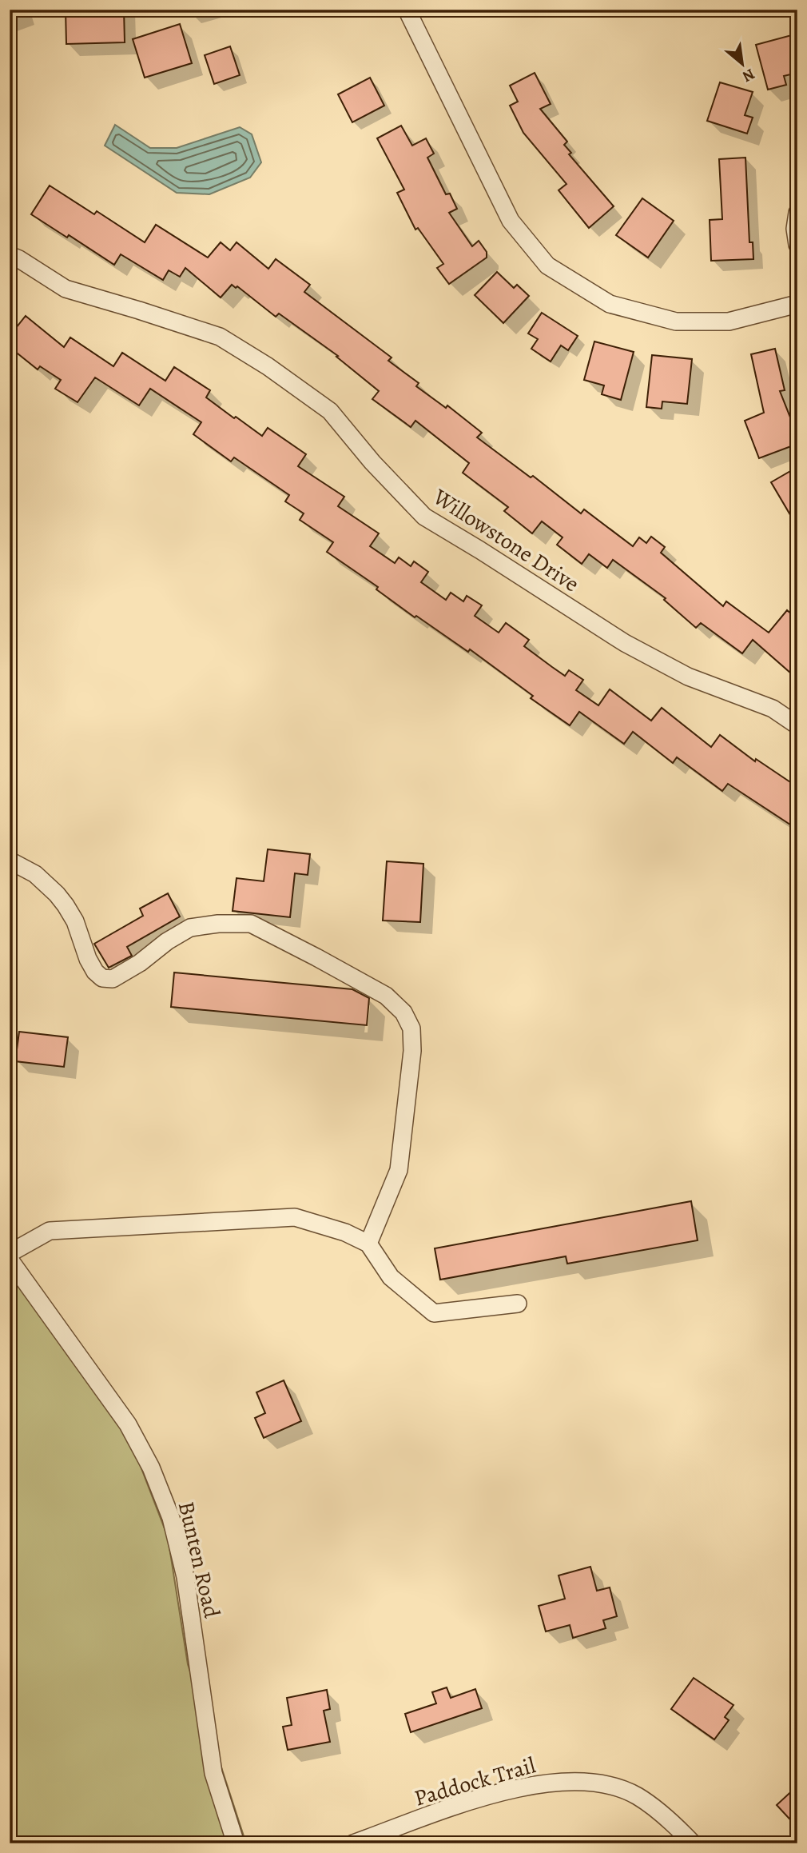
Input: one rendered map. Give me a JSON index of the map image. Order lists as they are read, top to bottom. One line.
{"streets":{"street":["Willowstone Drive","Bunten Road","Paddock Trail"]},"north":"bottom right"}
